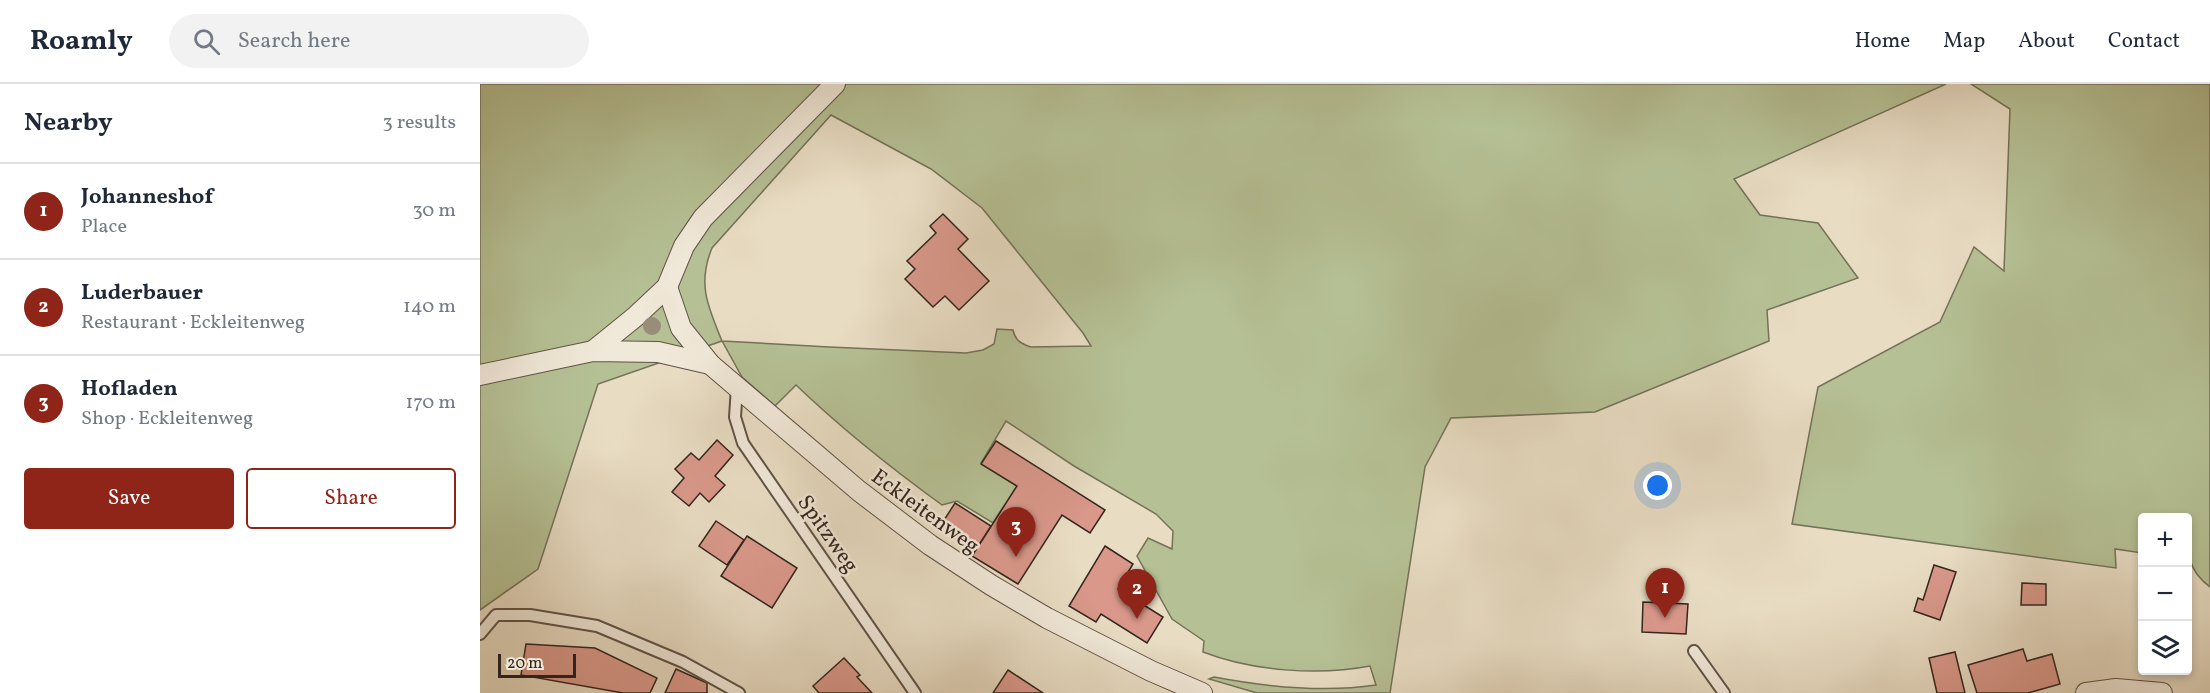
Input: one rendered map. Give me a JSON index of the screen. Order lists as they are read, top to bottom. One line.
{"streets":{"street":["Eckleitenweg"],"lane":["Spitzweg"]},"crossings":[["Eckleitenweg","Spitzweg"]],"scale_bar":"20 m","page":{"header":"Roamly","search":"Search here","nav":["Home","Map","About","Contact"],"heading":["Nearby","3 results"],"list":[{"mark":"1","name":"Johanneshof","note":"Place","value":"30 m"},{"mark":"2","name":"Luderbauer","note":"Restaurant · Eckleitenweg","value":"140 m"},{"mark":"3","name":"Hofladen","note":"Shop · Eckleitenweg","value":"170 m"}],"buttons":["Save","Share"],"pins":["3","1","2"],"map_buttons":["+","−"],"scale":"20 m"}}
